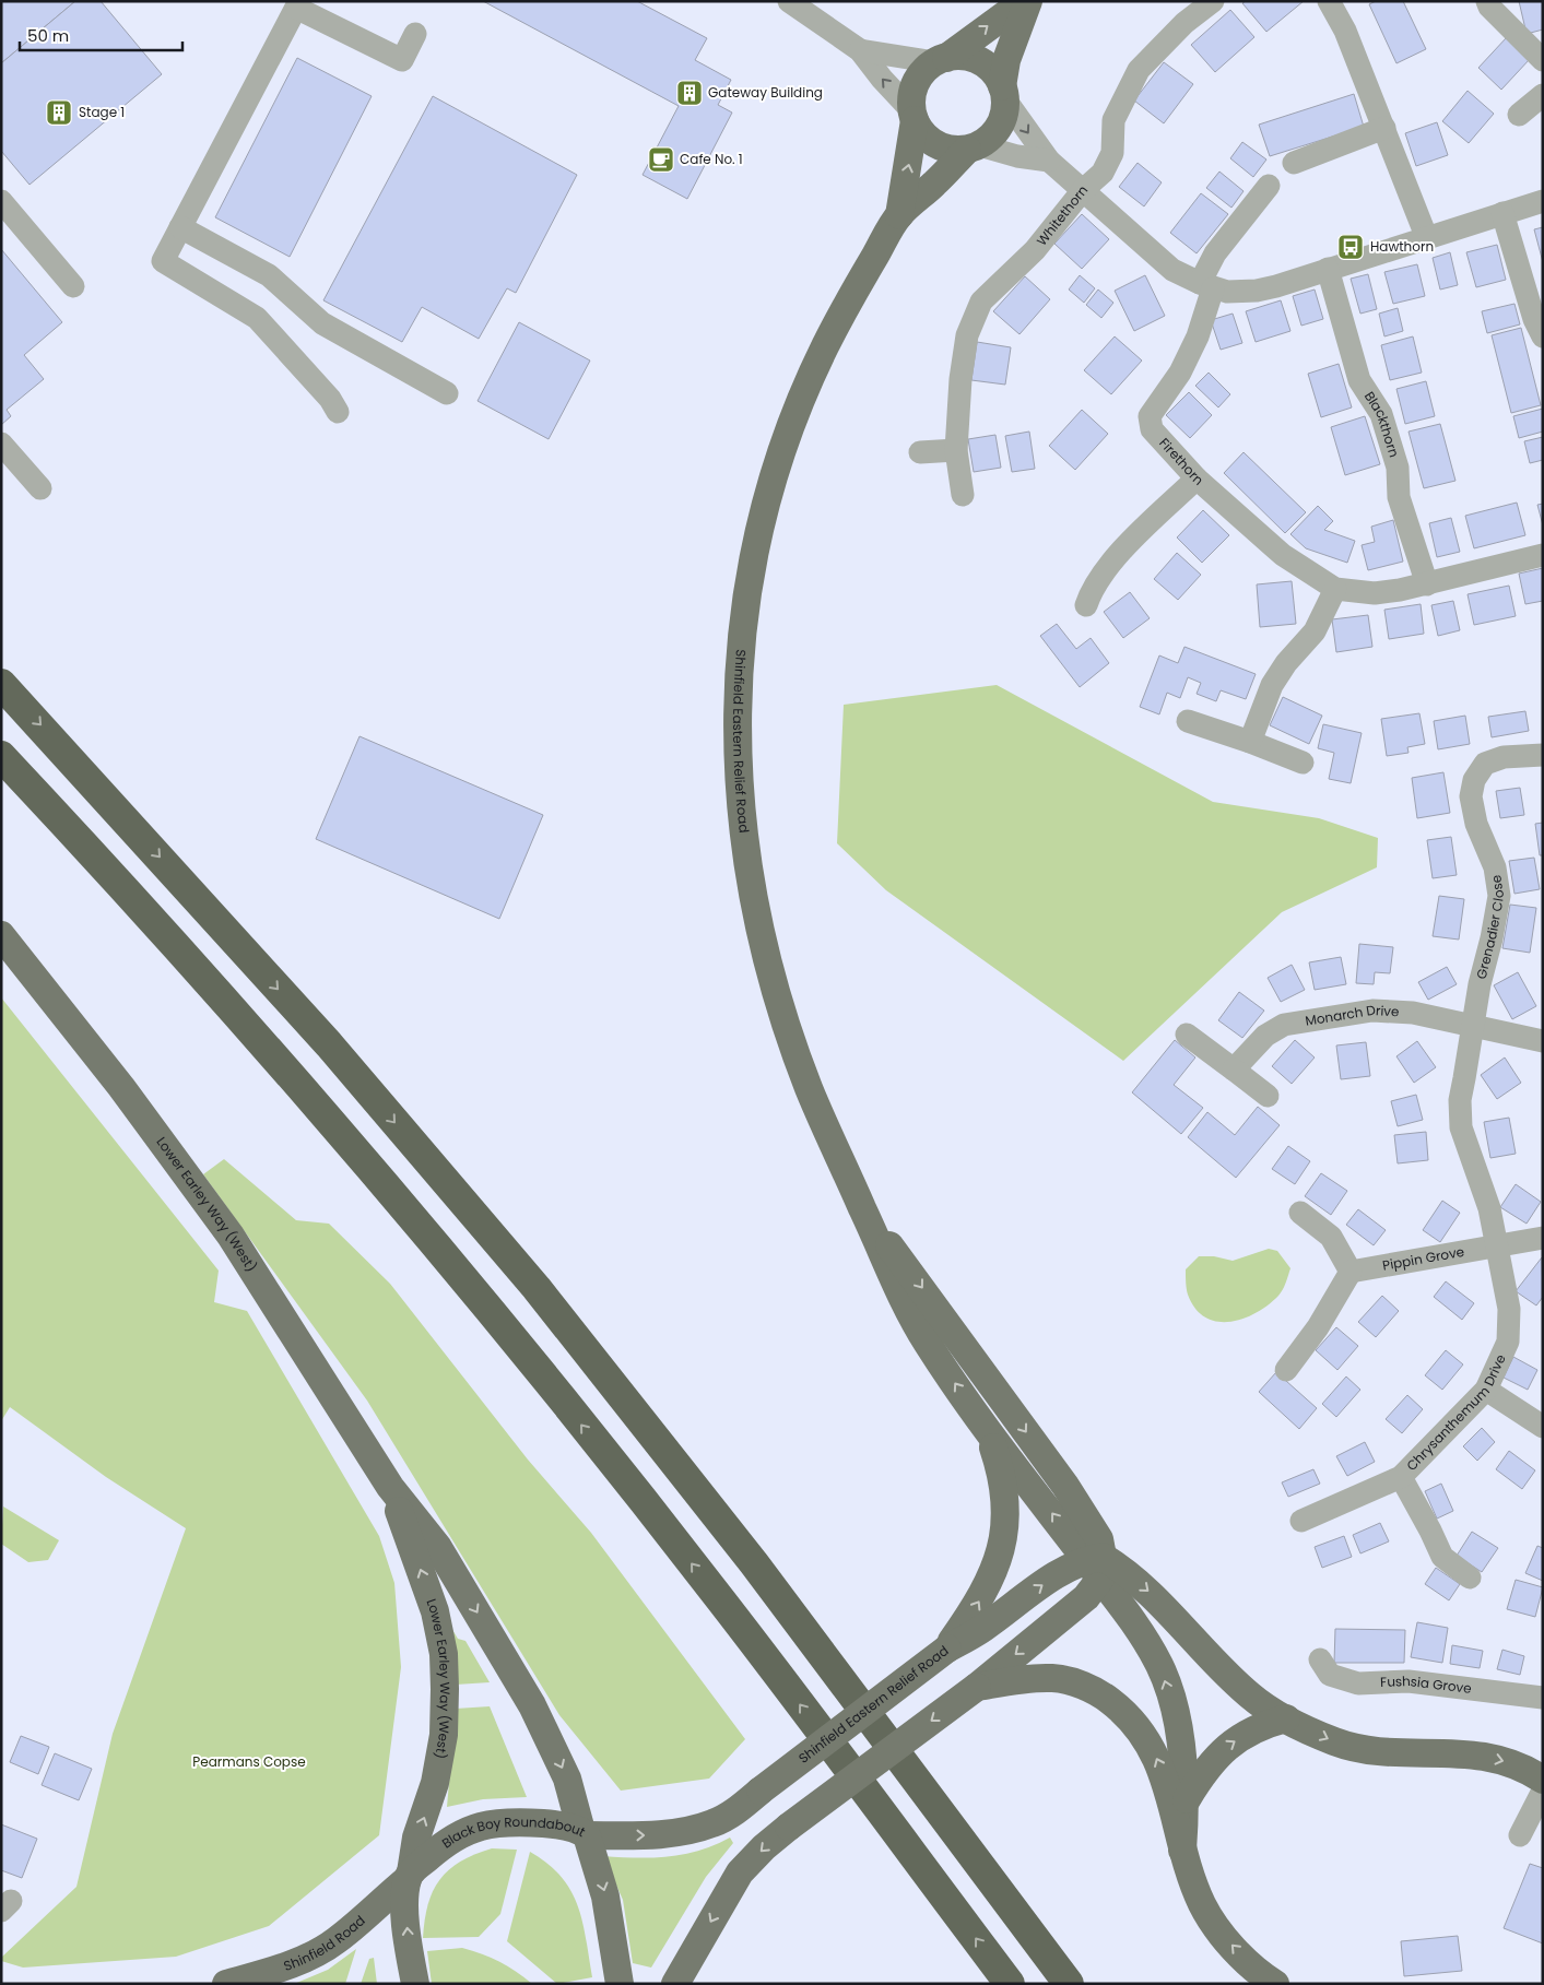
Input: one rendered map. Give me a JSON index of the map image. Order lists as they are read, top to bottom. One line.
{"streets":{"main road":["Shinfield Eastern Relief Road","Lower Earley Way (West)","Black Boy Roundabout","Shinfield Road"],"street":["Whitethorn","Blackthorn","Firethorn","Grenadier Close","Monarch Drive","Pippin Grove","Chrysanthemum Drive","Fushsia Grove"]},"crossings":[["Blackthorn","Firethorn"],["Shinfield Eastern Relief Road","Lower Earley Way (West)"],["Shinfield Eastern Relief Road","Black Boy Roundabout"],["Grenadier Close","Monarch Drive"],["Grenadier Close","Chrysanthemum Drive"],["Monarch Drive","Chrysanthemum Drive"],["Lower Earley Way (West)","Black Boy Roundabout"],["Lower Earley Way (West)","Shinfield Road"],["Pippin Grove","Chrysanthemum Drive"],["Black Boy Roundabout","Shinfield Road"]],"parks":["Pearmans Copse"],"places":{"building":["Gateway Building","Stage 1"],"cafe":["Cafe No. 1"],"bus stop":["Hawthorn"]},"scale_bar":"50 m"}
